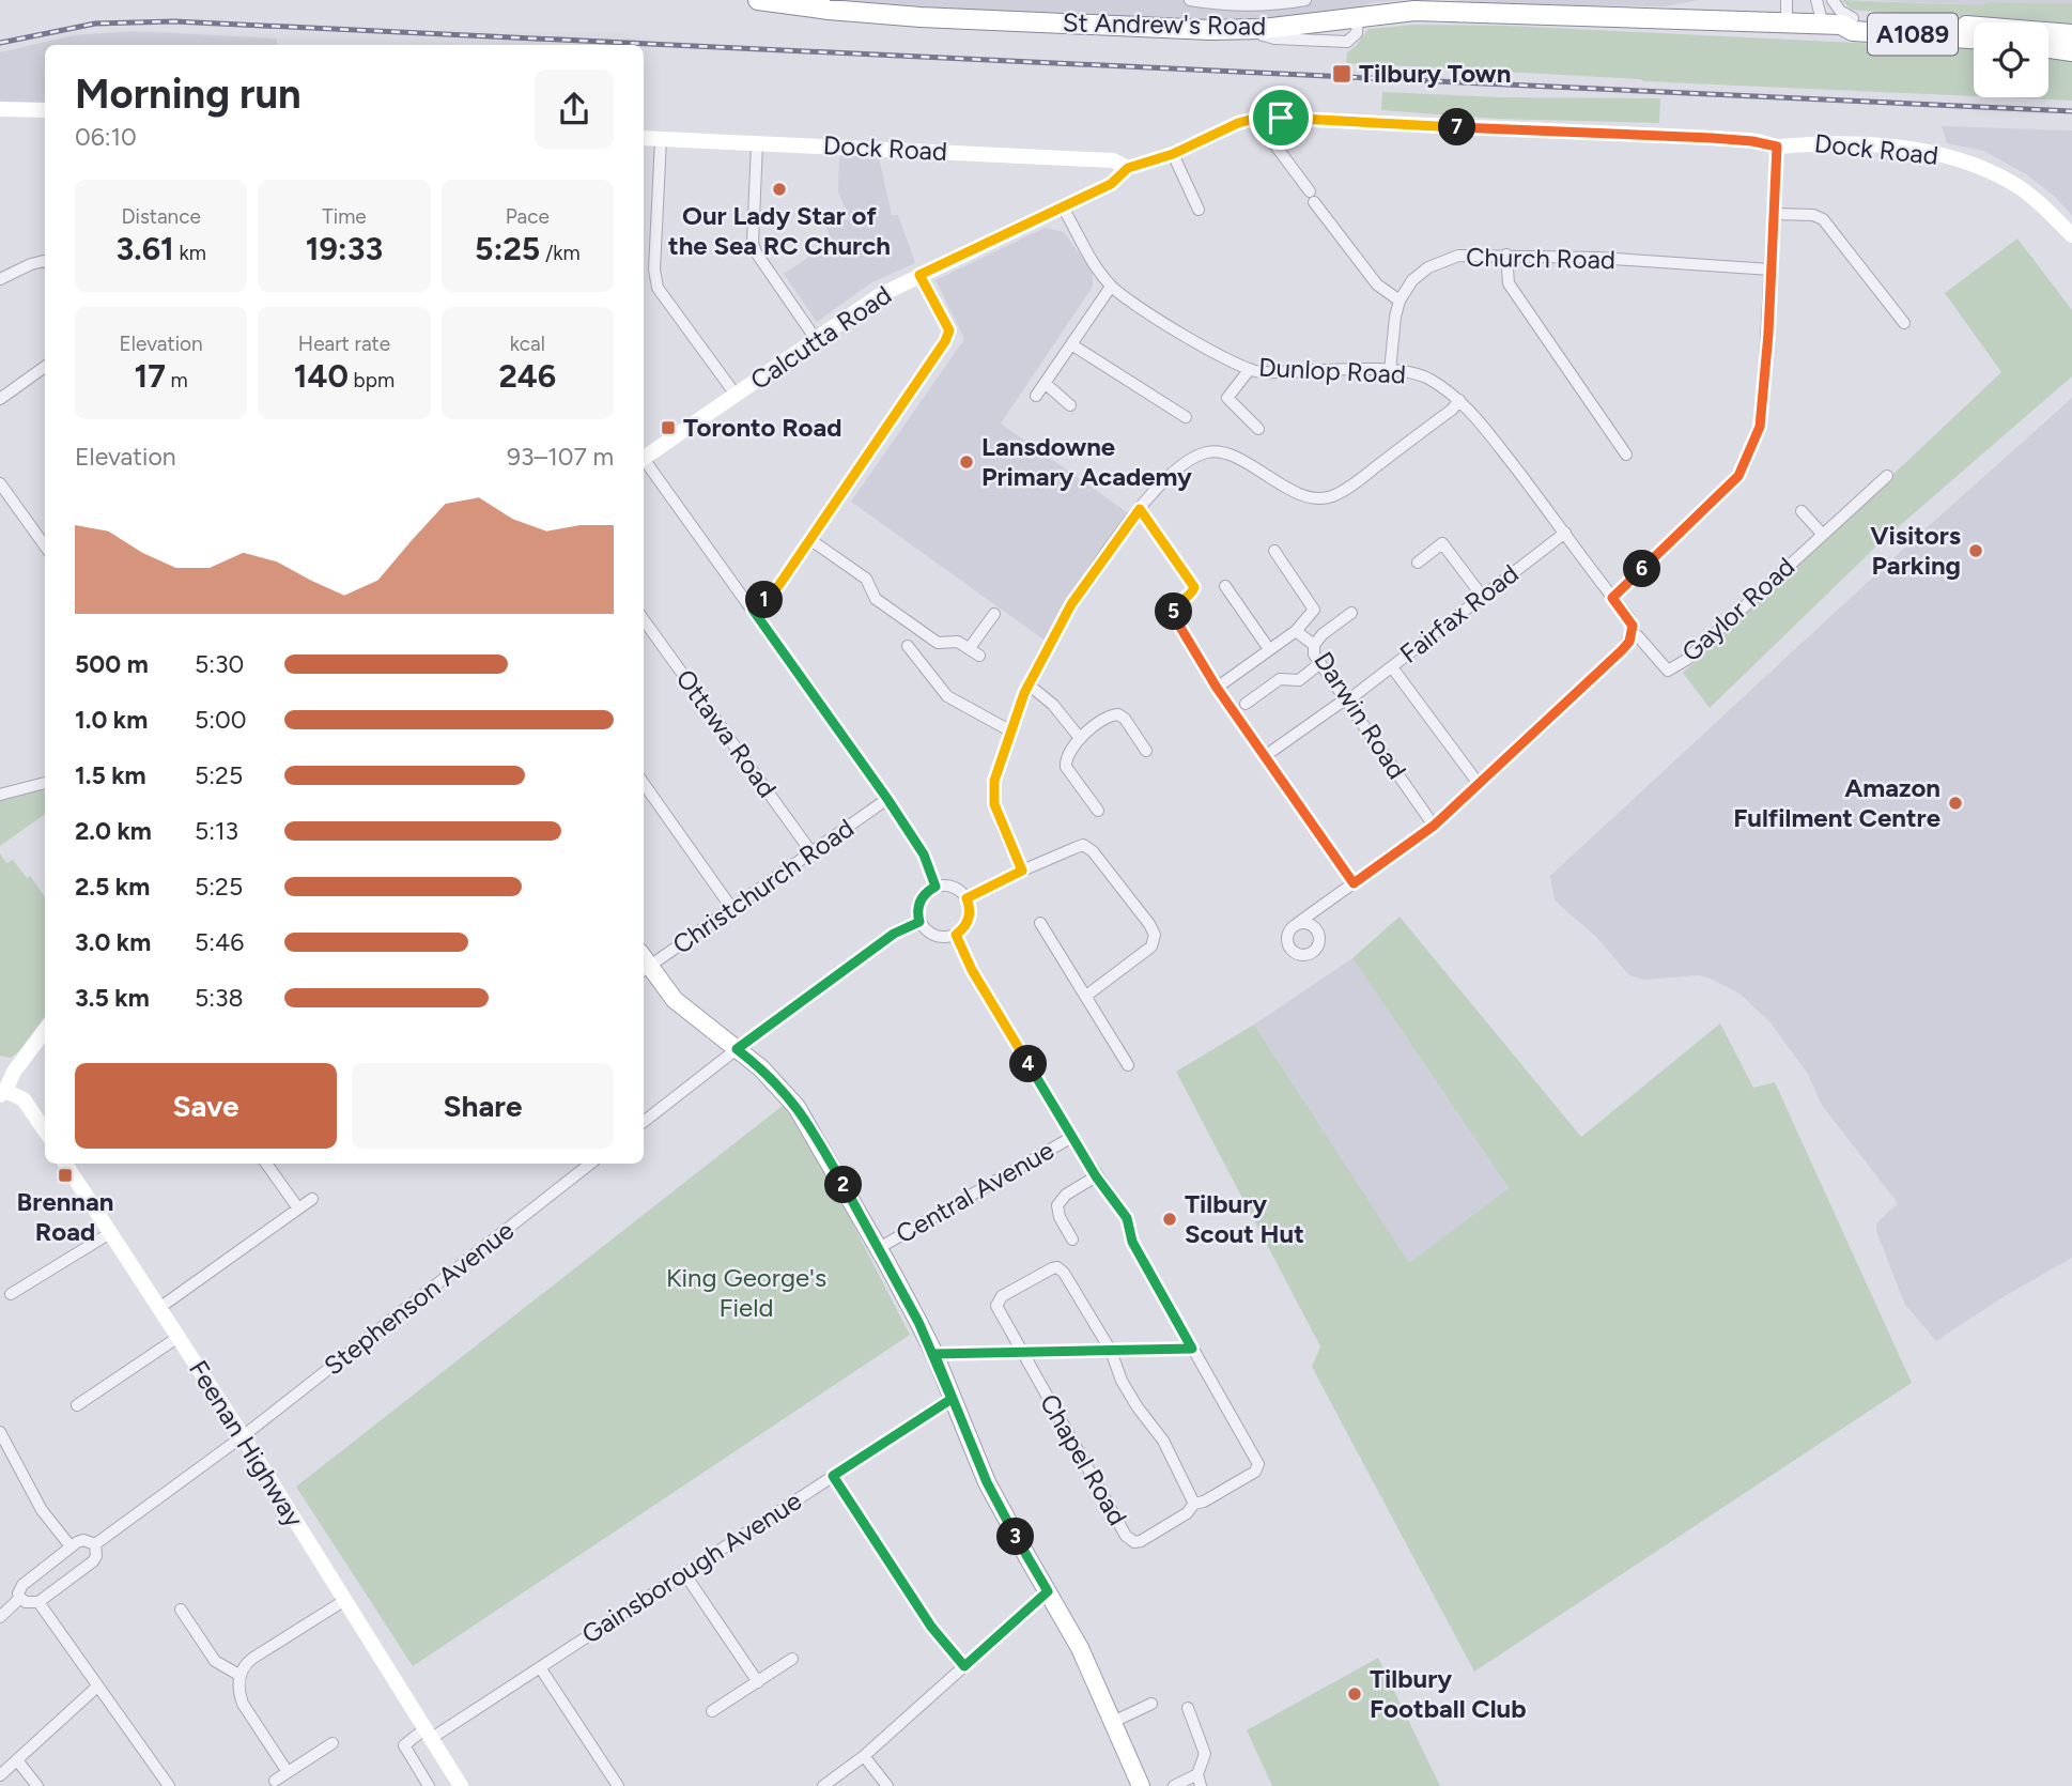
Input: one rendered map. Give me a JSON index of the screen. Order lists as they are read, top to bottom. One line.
{"streets":{"highway":["St Andrew's Road","A1089"],"street":["Dock Road","Church Road","Calcutta Road","Dunlop Road","Gaylor Road","Fairfax Road","Darwin Road","Ottawa Road","Christchurch Road","Central Avenue","Stephenson Avenue","Feenan Highway","Chapel Road","Gainsborough Avenue"]},"crossings":[["Dock Road","Calcutta Road"],["Church Road","Dunlop Road"],["Calcutta Road","Dunlop Road"],["Dunlop Road","Gaylor Road"],["Dunlop Road","Fairfax Road"],["Fairfax Road","Darwin Road"],["Ottawa Road","Christchurch Road"],["Stephenson Avenue","Feenan Highway"],["Feenan Highway","Gainsborough Avenue"]],"parks":["King George's Field"],"places":{"transit":["Tilbury Town","Toronto Road","Brennan Road"],"other":["Our Lady Star of the Sea RC Church","Lansdowne Primary Academy","Visitors Parking","Amazon Fulfilment Centre","Tilbury Scout Hut","Tilbury Football Club"]},"page":{"heading":["Morning run","06:10"],"pins":["7","6","1","5","4","2","3"],"stats":[["Distance","3.61 km"],["Time","19:33"],["Pace","5:25 /km"],["Elevation","17 m"],["Heart rate","140 bpm"],["kcal","246"]],"chart":["Elevation","93–107 m"],"list":[{"name":"500 m","note":"5:30"},{"name":"1.0 km","note":"5:00"},{"name":"1.5 km","note":"5:25"},{"name":"2.0 km","note":"5:13"},{"name":"2.5 km","note":"5:25"},{"name":"3.0 km","note":"5:46"},{"name":"3.5 km","note":"5:38"}],"buttons":["Save","Share"]}}
